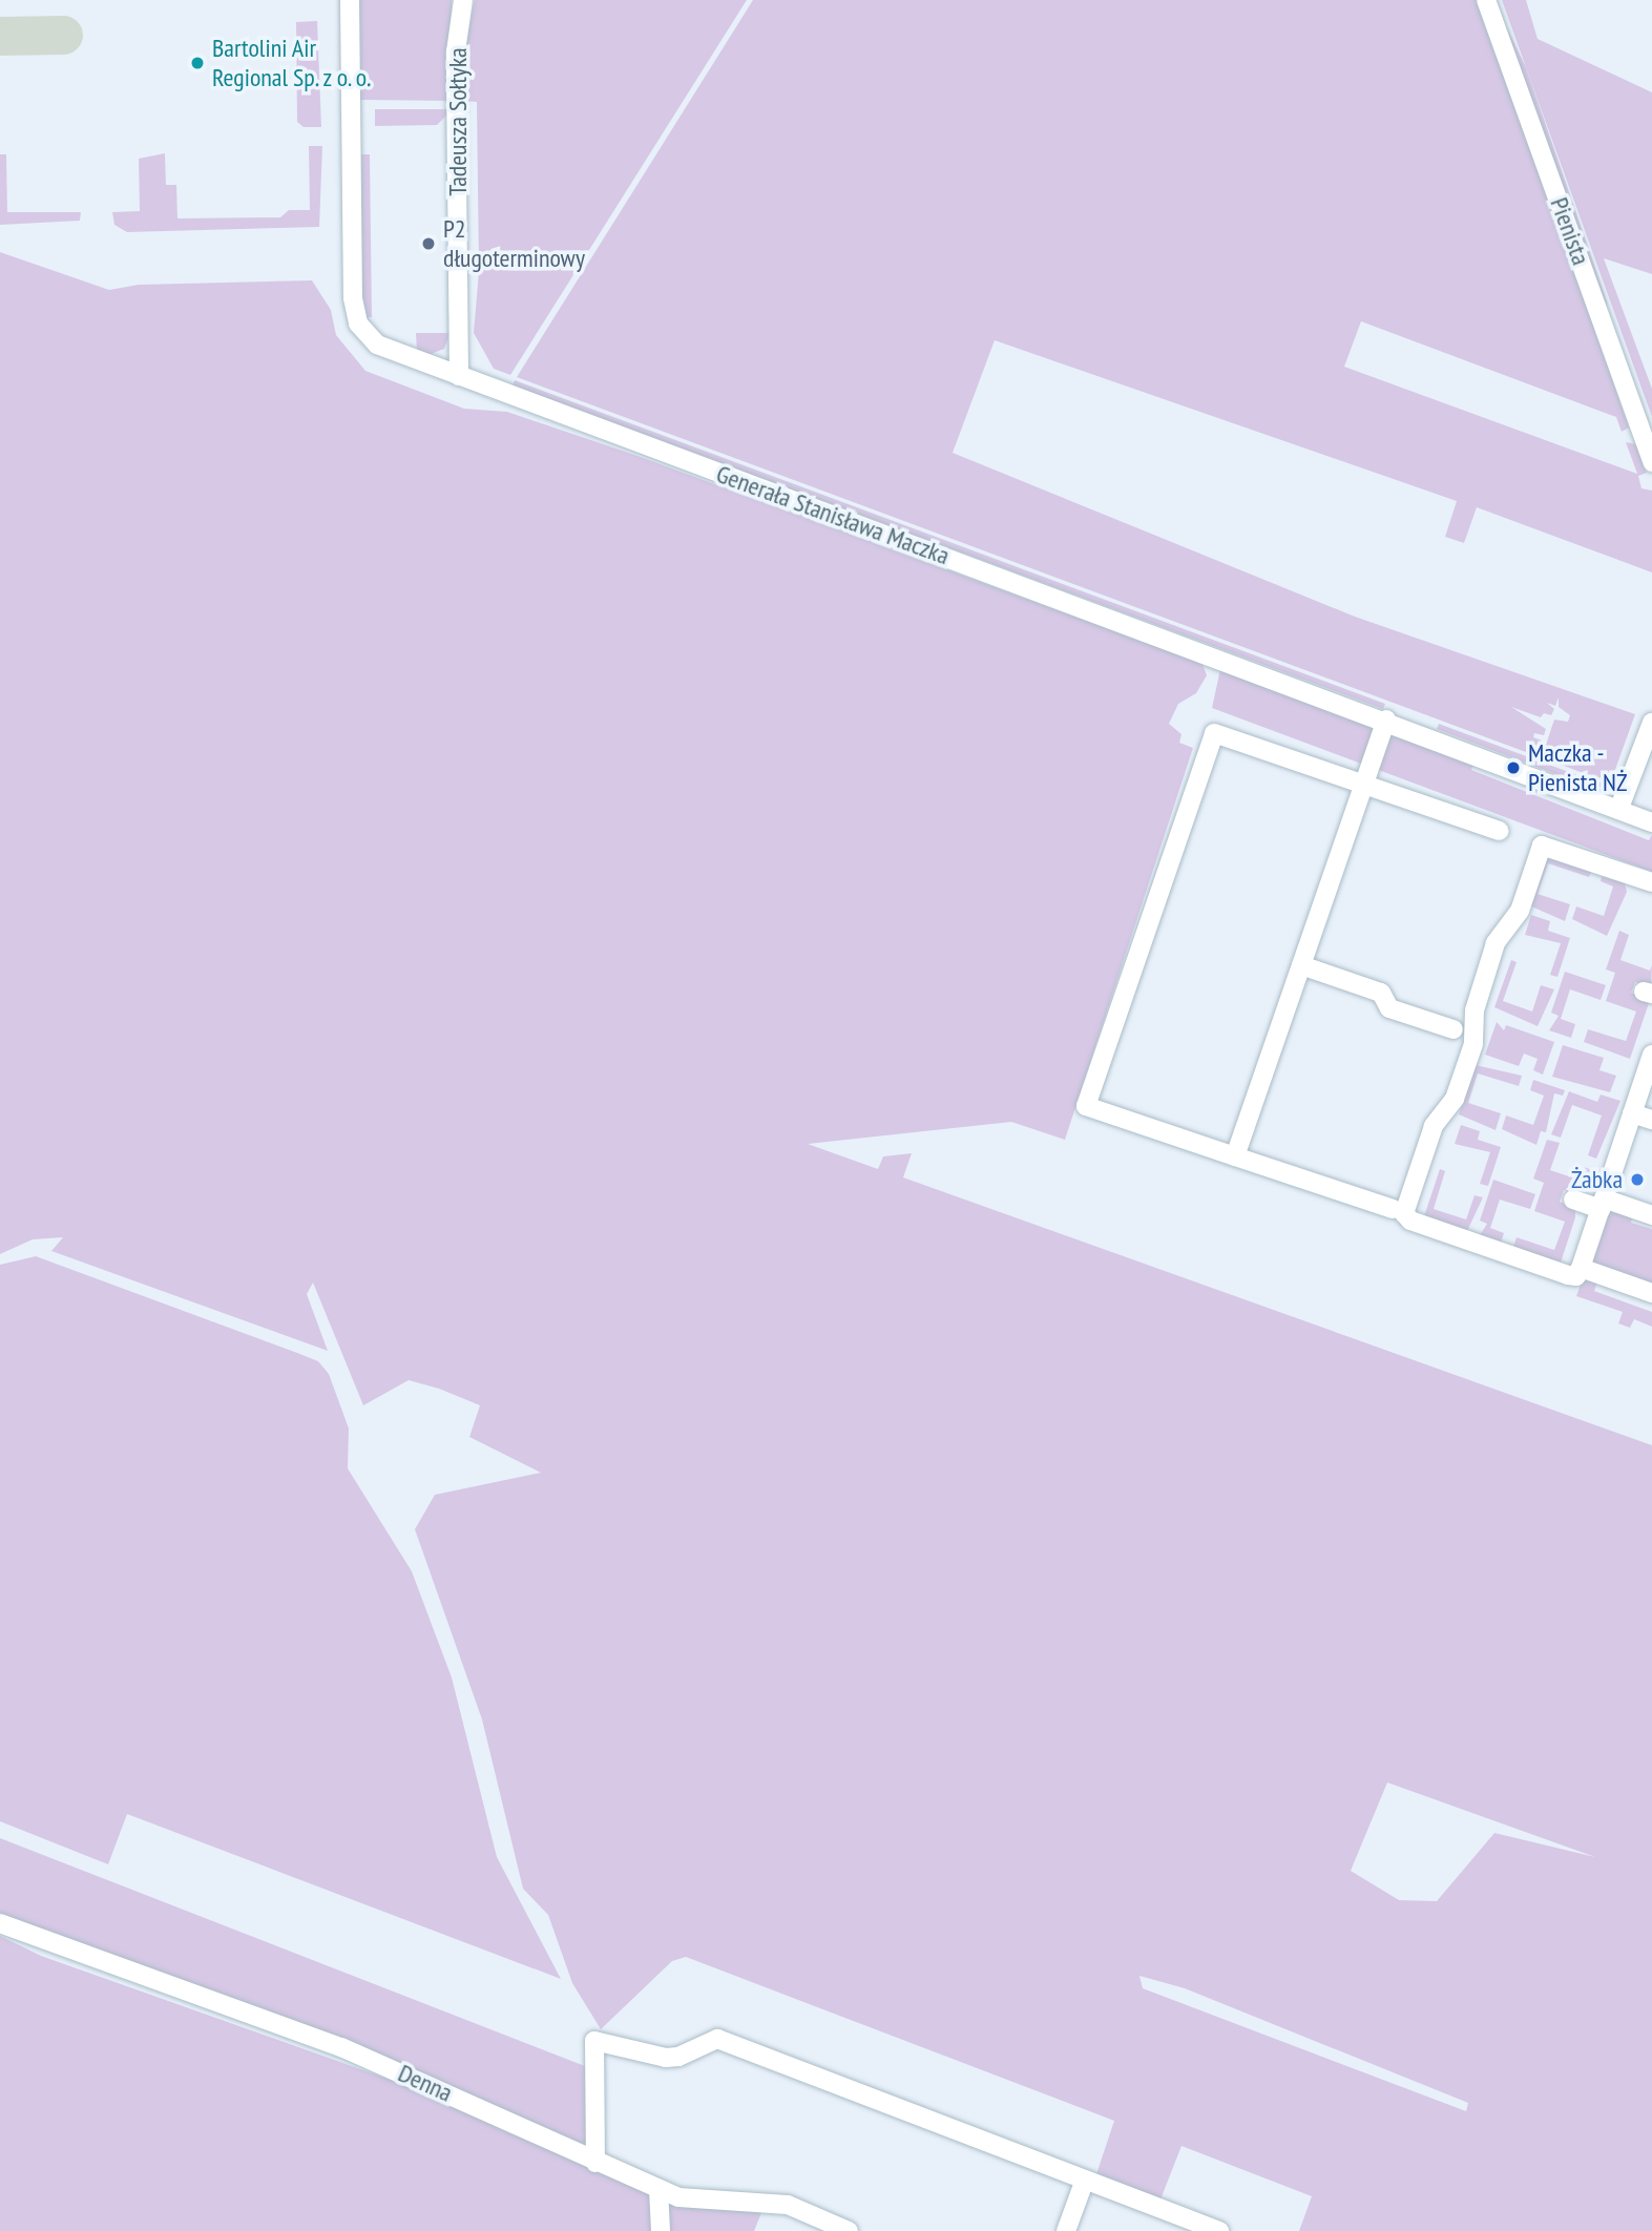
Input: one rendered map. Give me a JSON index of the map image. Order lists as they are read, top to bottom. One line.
{"streets":{"street":["Tadeusza Sołtyka","Pienista","Generała Stanisława Maczka","Denna"]},"crossings":[["Tadeusza Sołtyka","Generała Stanisława Maczka"]],"places":["Bartolini Air Regional Sp. z o. o.","P2 długoterminowy","Maczka - Pienista NŻ","Żabka"]}
